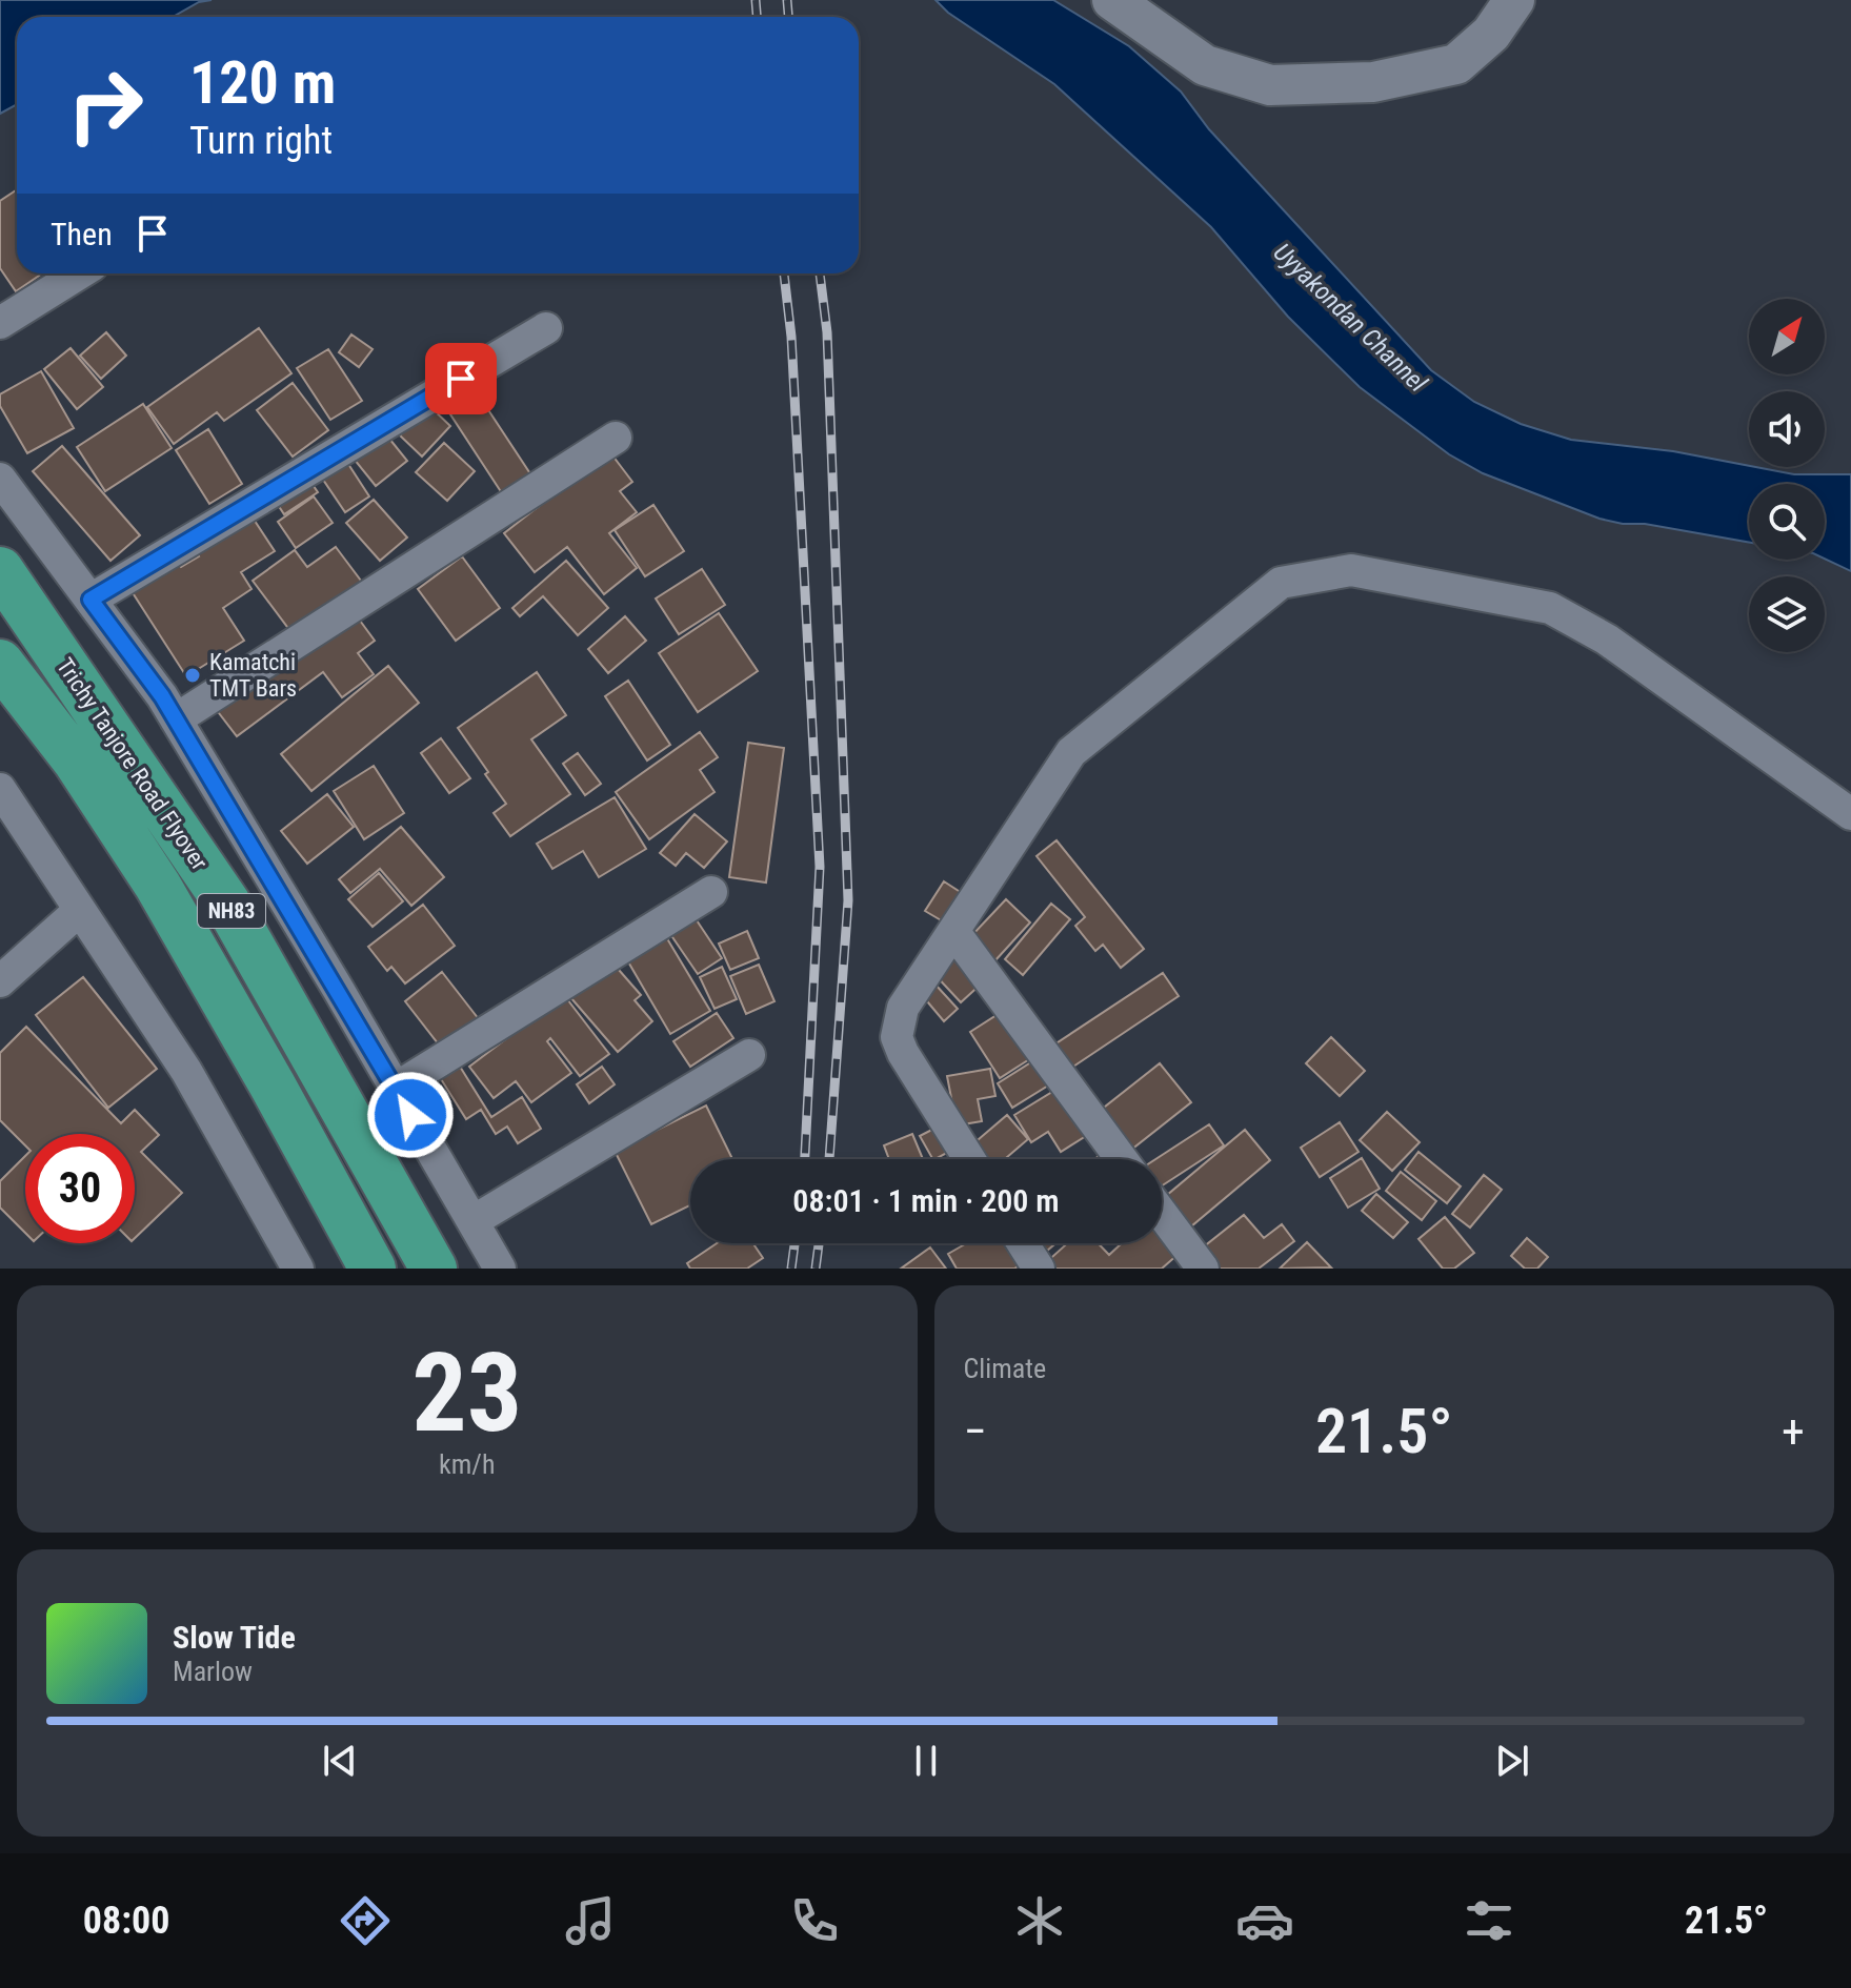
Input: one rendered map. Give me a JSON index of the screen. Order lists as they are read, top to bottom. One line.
{"streets":{"highway":["Trichy Tanjore Road Flyover","NH83"]},"water":["Uyyakondan Channel"],"places":["Kamatchi TMT Bars"],"north":"top right","page":{"turn":["120 m","Turn right"],"then":"Then","limit":"30","trip":"08:01 · 1 min · 200 m","tile":[["23","km/h"],"Climate"],"heat":["−","21.5°","+"],"song":["Slow Tide","Marlow"],"tabs":["08:00","21.5°"]}}
